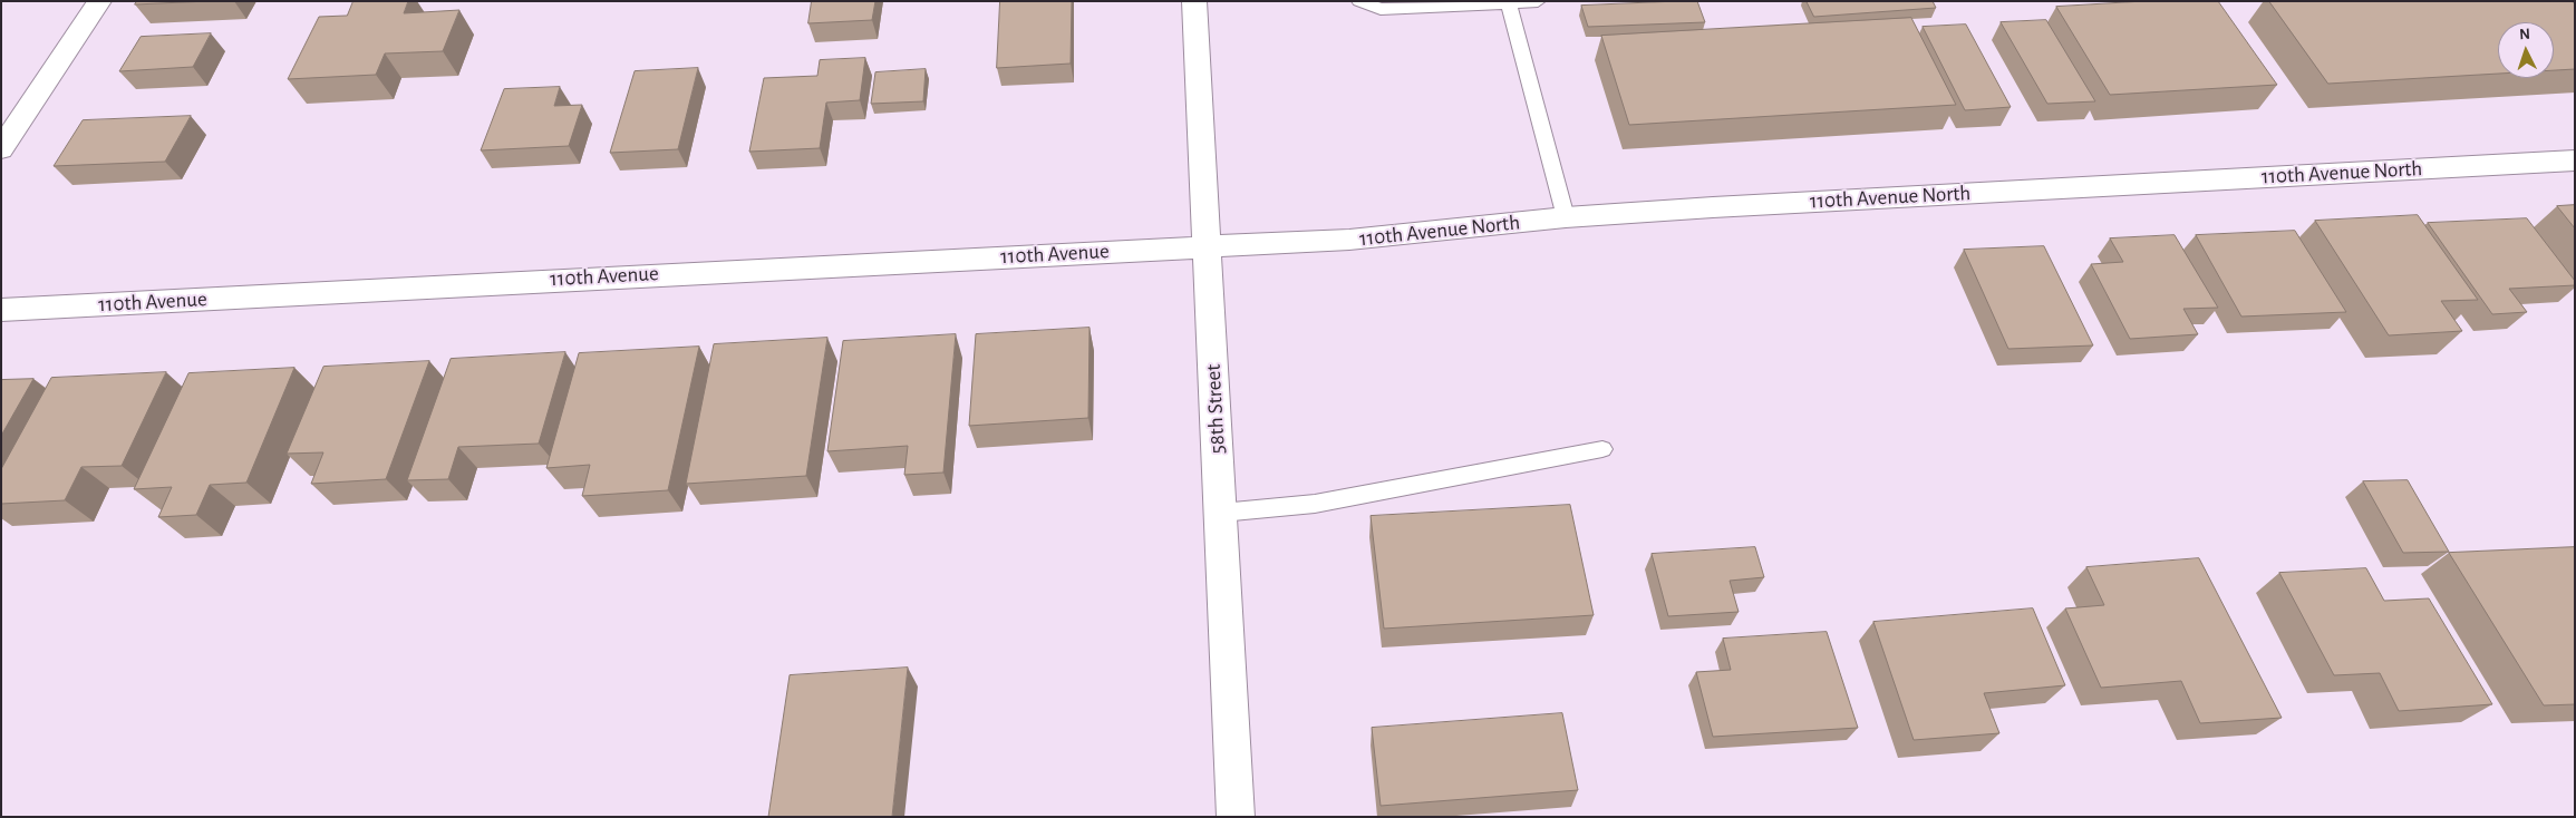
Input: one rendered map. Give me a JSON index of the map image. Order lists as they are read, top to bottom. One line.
{"streets":{"street":["110th Avenue North","110th Avenue","58th Street"]},"crossings":[["110th Avenue North","110th Avenue"],["110th Avenue North","58th Street"],["110th Avenue","58th Street"]],"north":"top"}
